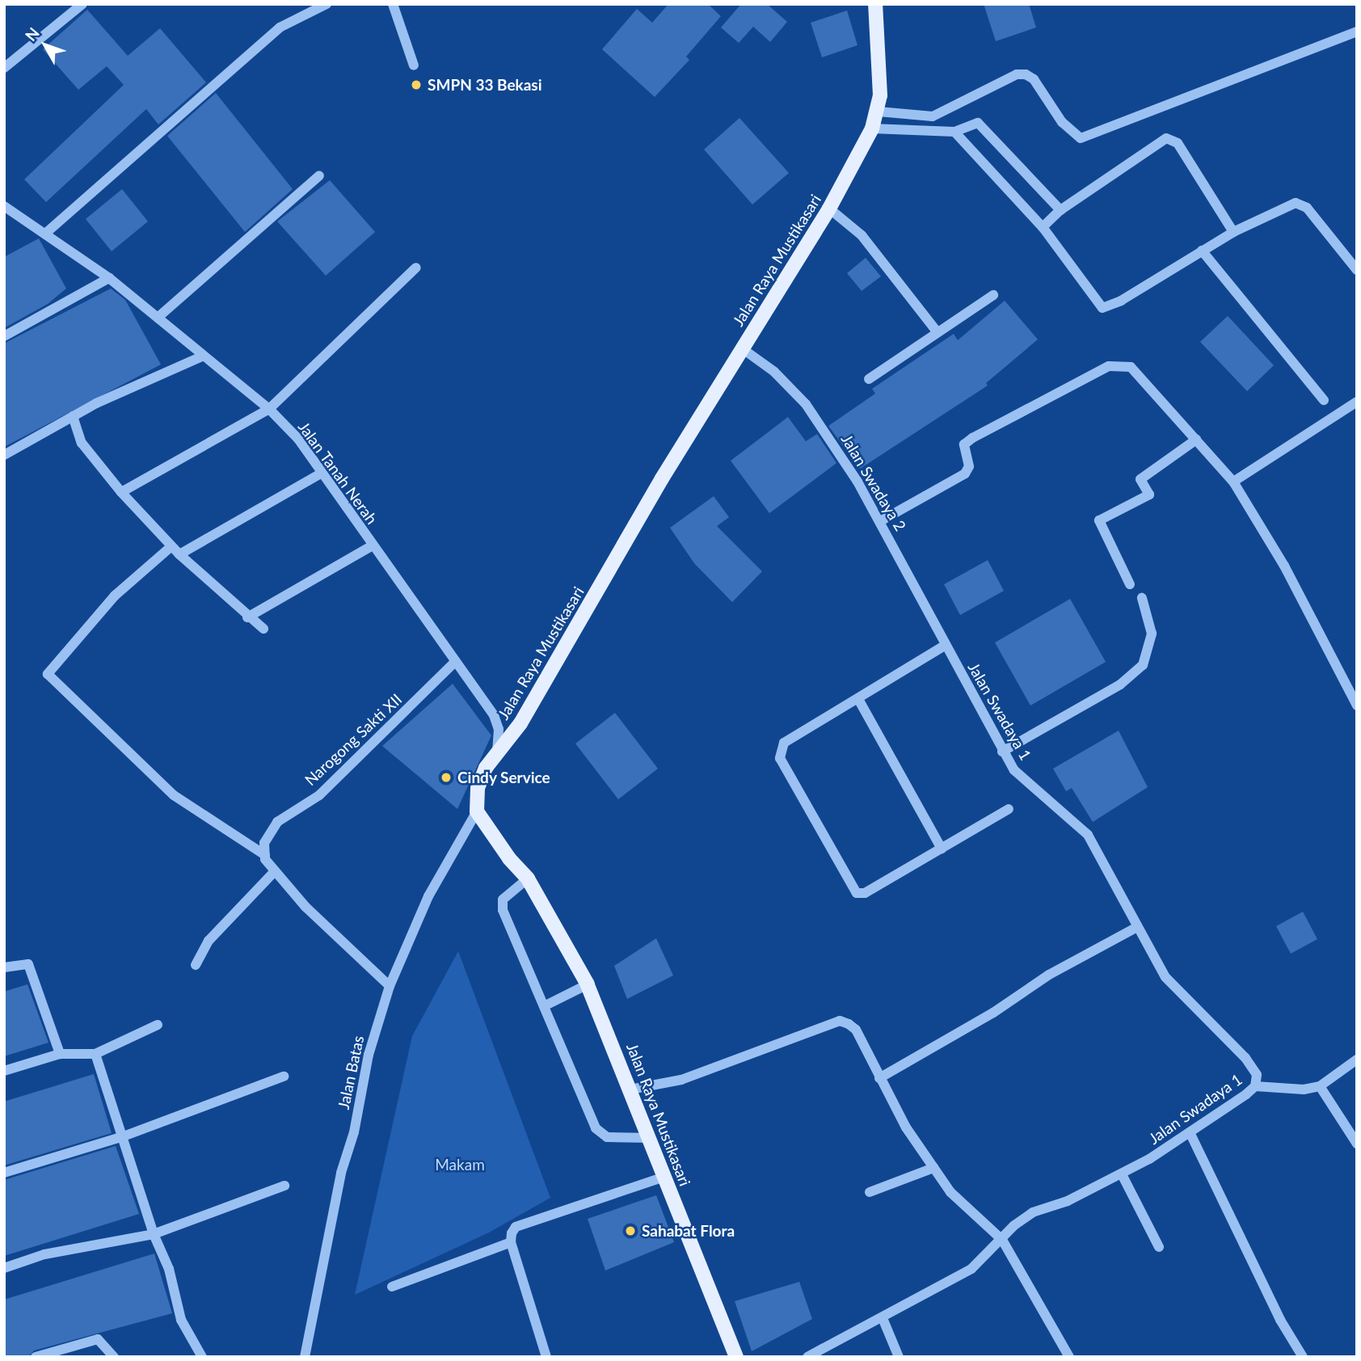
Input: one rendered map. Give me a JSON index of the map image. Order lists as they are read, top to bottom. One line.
{"streets":{"main road":["Jalan Raya Mustikasari"],"street":["Jalan Tanah Nerah","Jalan Swadaya 2","Jalan Swadaya 1","Narogong Sakti XII","Jalan Batas"]},"crossings":[["Jalan Raya Mustikasari","Jalan Tanah Nerah"],["Jalan Raya Mustikasari","Jalan Swadaya 2"],["Jalan Raya Mustikasari","Jalan Batas"],["Jalan Tanah Nerah","Narogong Sakti XII"],["Jalan Swadaya 2","Jalan Swadaya 1"]],"parks":["Makam"],"places":["SMPN 33 Bekasi","Cindy Service","Sahabat Flora"],"north":"top left"}
